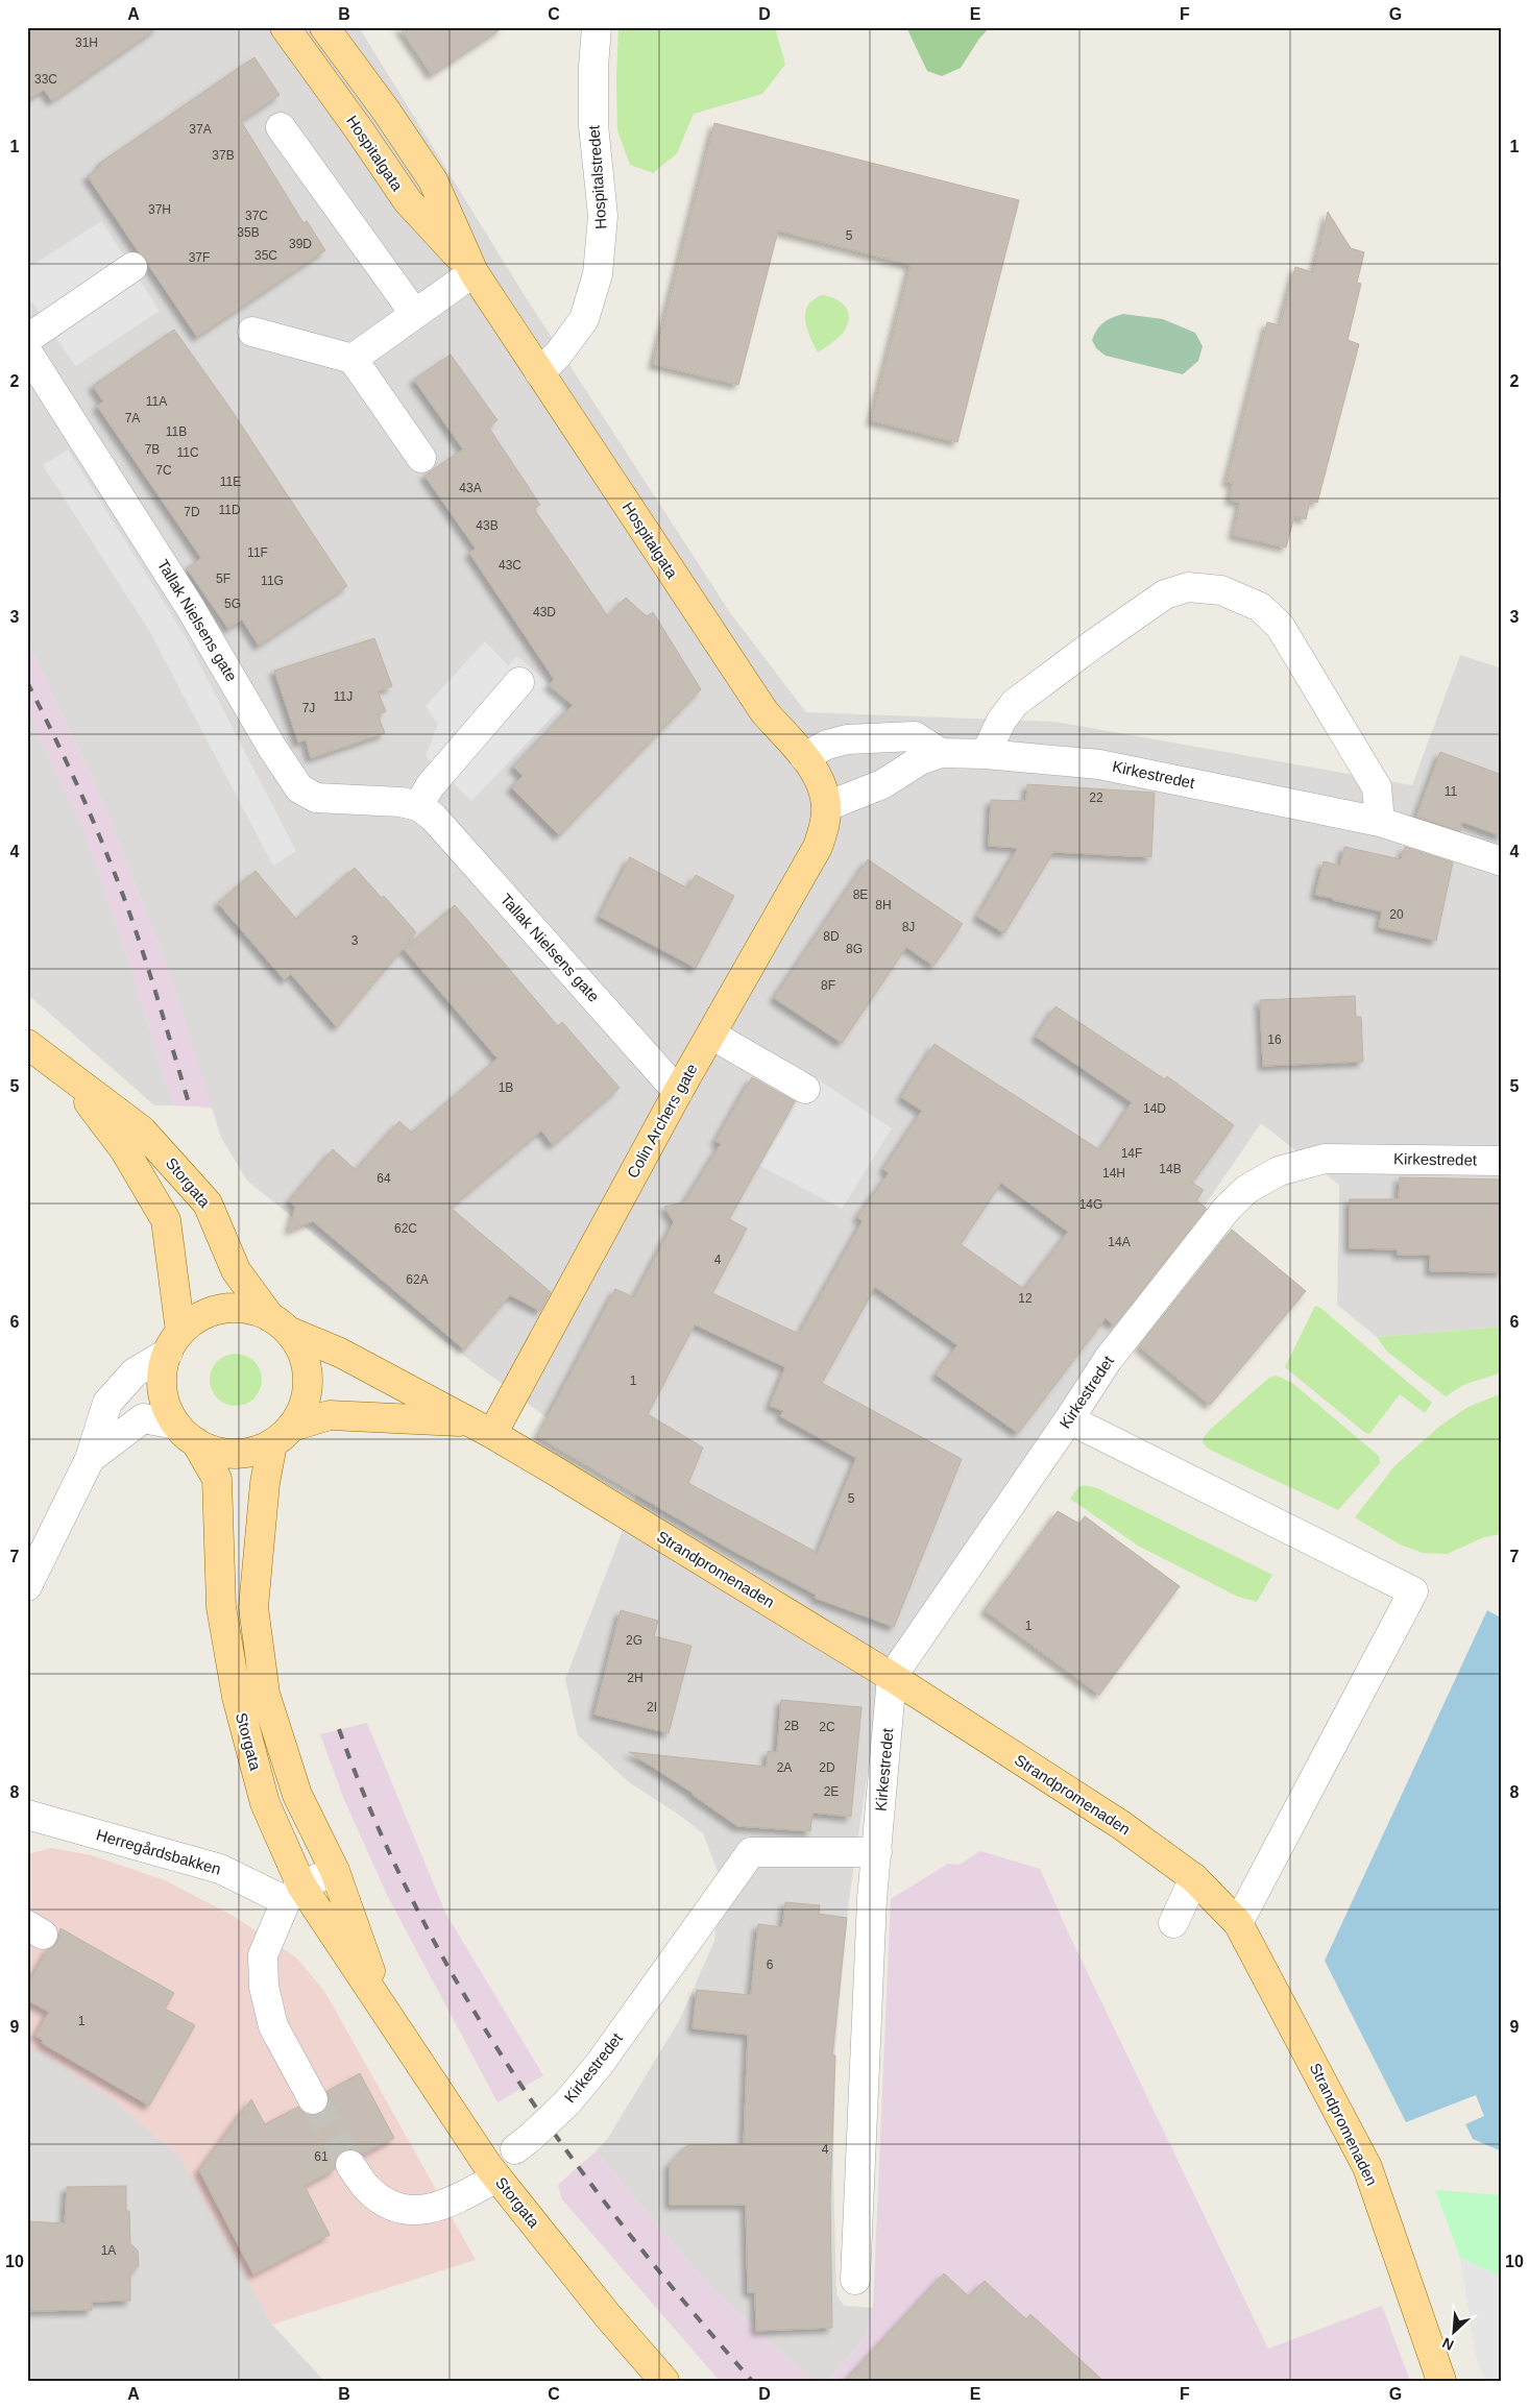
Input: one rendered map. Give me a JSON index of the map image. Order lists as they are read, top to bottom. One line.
{"streets":{"main road":["Hospitalgata","Colin Archers gate","Storgata","Strandpromenaden"],"street":["Hospitalstredet","Tallak Nielsens gate","Kirkestredet","Herregårdsbakken"]},"crossings":[["Hospitalgata","Hospitalstredet"],["Hospitalgata","Colin Archers gate"],["Tallak Nielsens gate","Colin Archers gate"],["Kirkestredet","Strandpromenaden"],["Colin Archers gate","Strandpromenaden"],["Storgata","Strandpromenaden"],["Storgata","Herregårdsbakken"]],"house_numbers":["31H","33C","37A","37B","37H","37C","35B","5","39D","35C","37F","11A","7A","11B","7B","11C","7C","11E","43A","11D","7D","43B","11F","43C","5F","11G","5G","43D","11J","7J","11","22","8E","8H","20","8J","8D","3","8G","8F","16","1B","14D","14F","14B","14H","64","14G","62C","14A","4","62A","12","1","5","1","2G","2H","2I","2B","2C","2A","2D","2E","6","1","4","61","1A"],"north":"bottom left","grid":{"columns":["A","B","C","D","E","F","G"],"rows":["1","2","3","4","5","6","7","8","9","10"]}}
